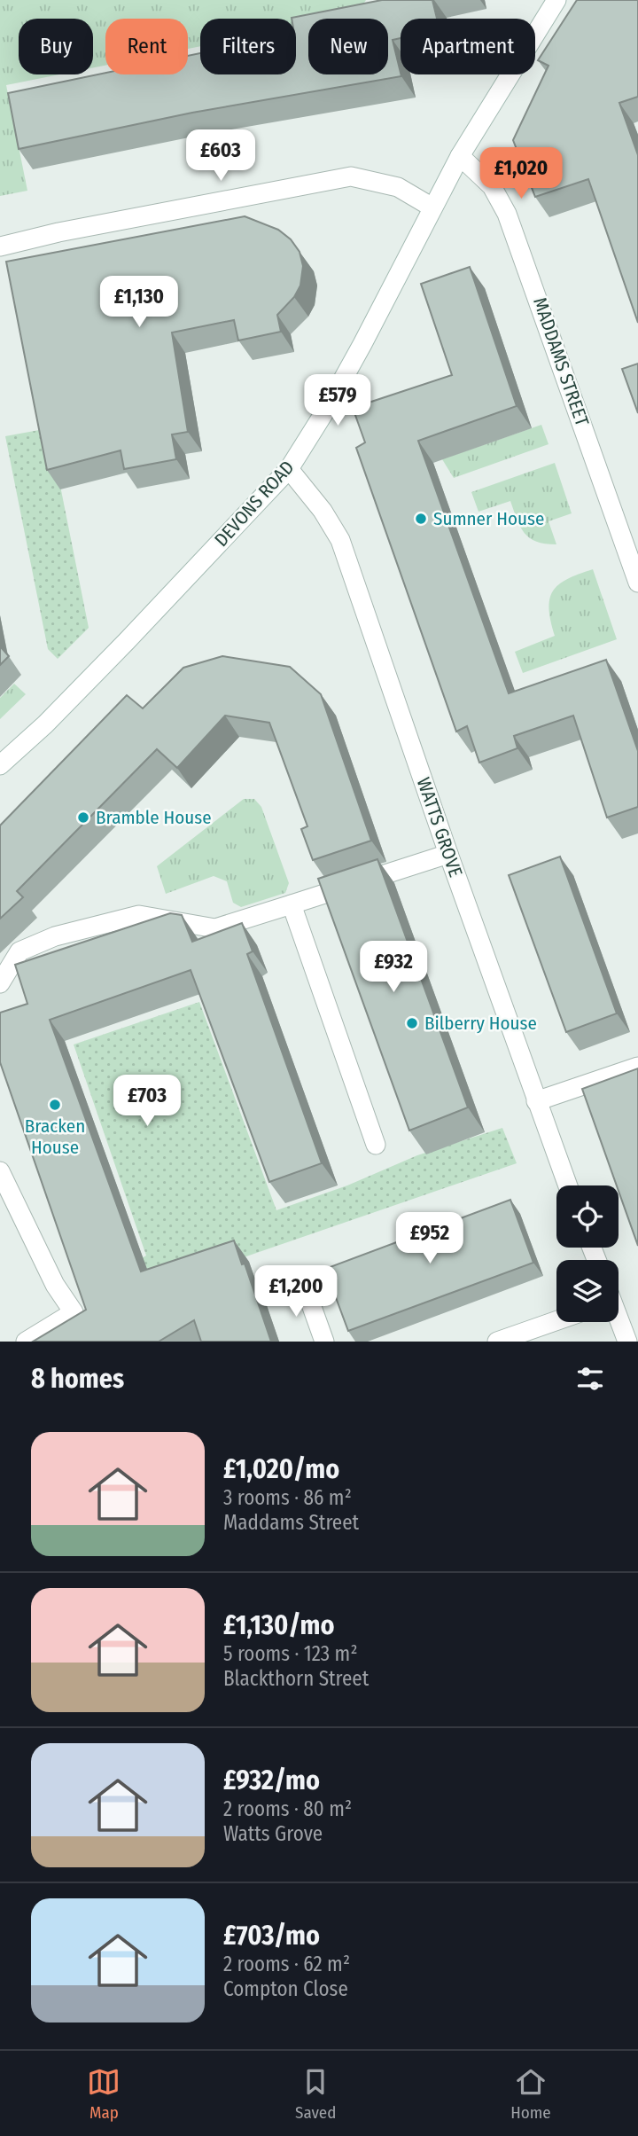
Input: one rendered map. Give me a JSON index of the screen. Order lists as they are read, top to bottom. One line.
{"streets":{"street":["MADDAMS STREET","DEVONS ROAD","WATTS GROVE"]},"crossings":[["MADDAMS STREET","DEVONS ROAD"],["DEVONS ROAD","WATTS GROVE"]],"places":["Sumner House","Bramble House","Bilberry House","Bracken House"],"page":{"chip":["Buy","Rent","Filters","New","Apartment"],"price":["£603","£1,020","£1,130","£579","£932","£703","£952","£1,200"],"heading":"8 homes","list":[{"name":"£1,020/mo","note":"3 rooms · 86 m² · Maddams Street"},{"name":"£1,130/mo","note":"5 rooms · 123 m² · Blackthorn Street"},{"name":"£932/mo","note":"2 rooms · 80 m² · Watts Grove"},{"name":"£703/mo","note":"2 rooms · 62 m² · Compton Close"}],"tabs":["Map","Saved","Home"]}}
